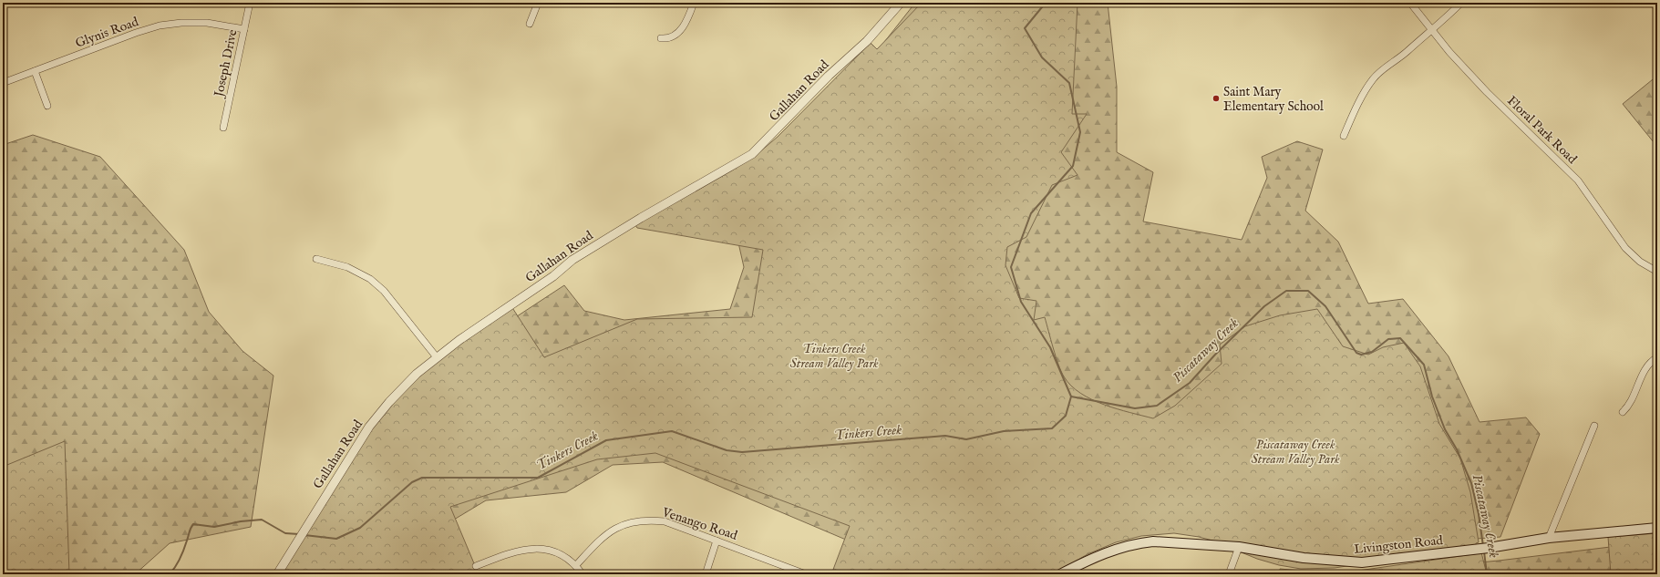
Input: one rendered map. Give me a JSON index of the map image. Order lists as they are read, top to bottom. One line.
{"streets":{"main road":["Livingston Road"],"street":["Glynis Road","Joseph Drive","Gallahan Road","Floral Park Road","Venango Road"]},"crossings":[["Glynis Road","Joseph Drive"]],"water":["Piscataway Creek","Tinkers Creek"],"parks":["Tinkers Creek Stream Valley Park","Piscataway Creek Stream Valley Park"],"places":["Saint Mary Elementary School"]}
